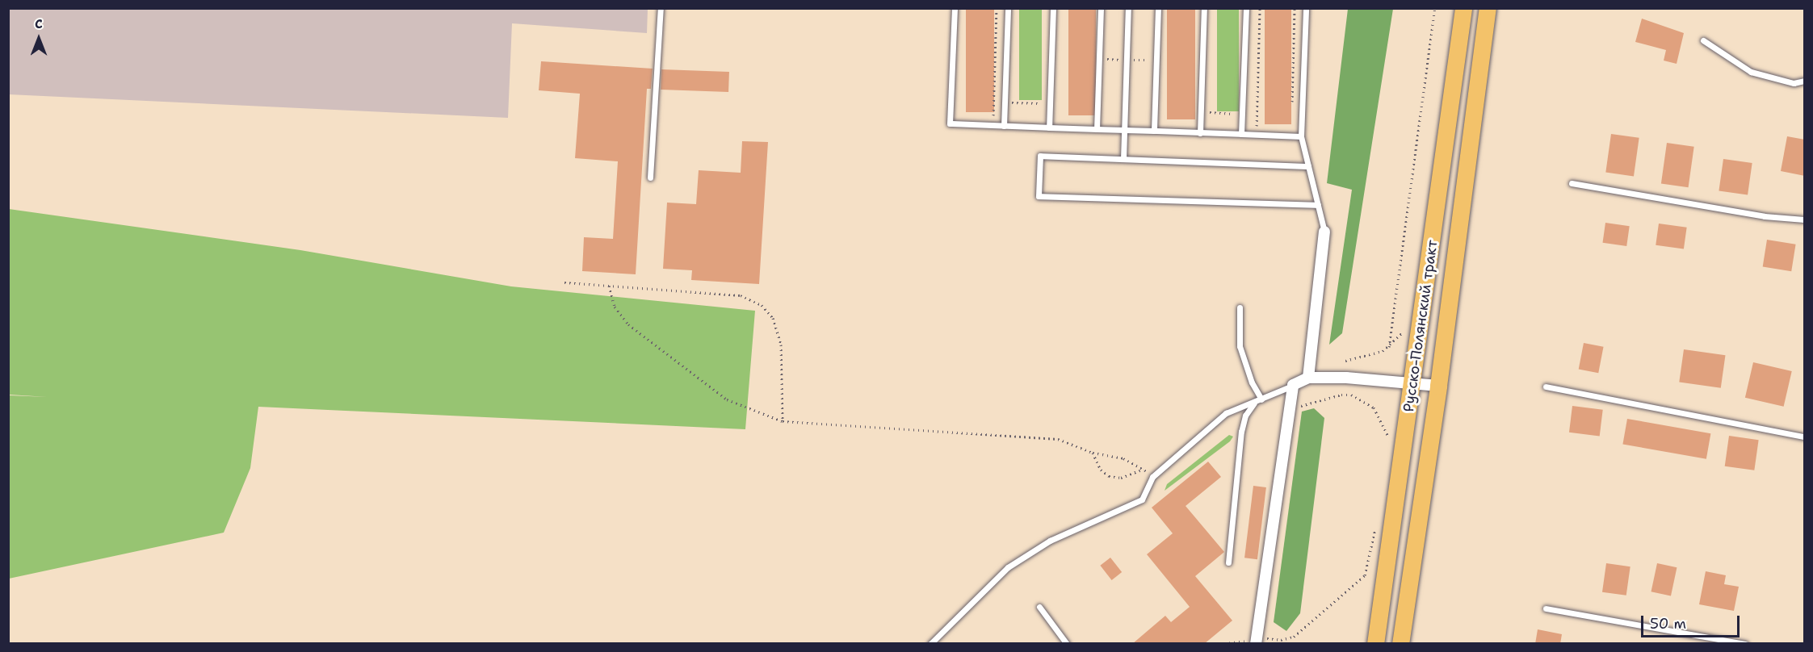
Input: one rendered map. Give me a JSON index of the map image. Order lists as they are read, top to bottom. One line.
{"streets":{"main road":["Русско-Полянский тракт"]},"scale_bar":"50 m","north":"top"}
